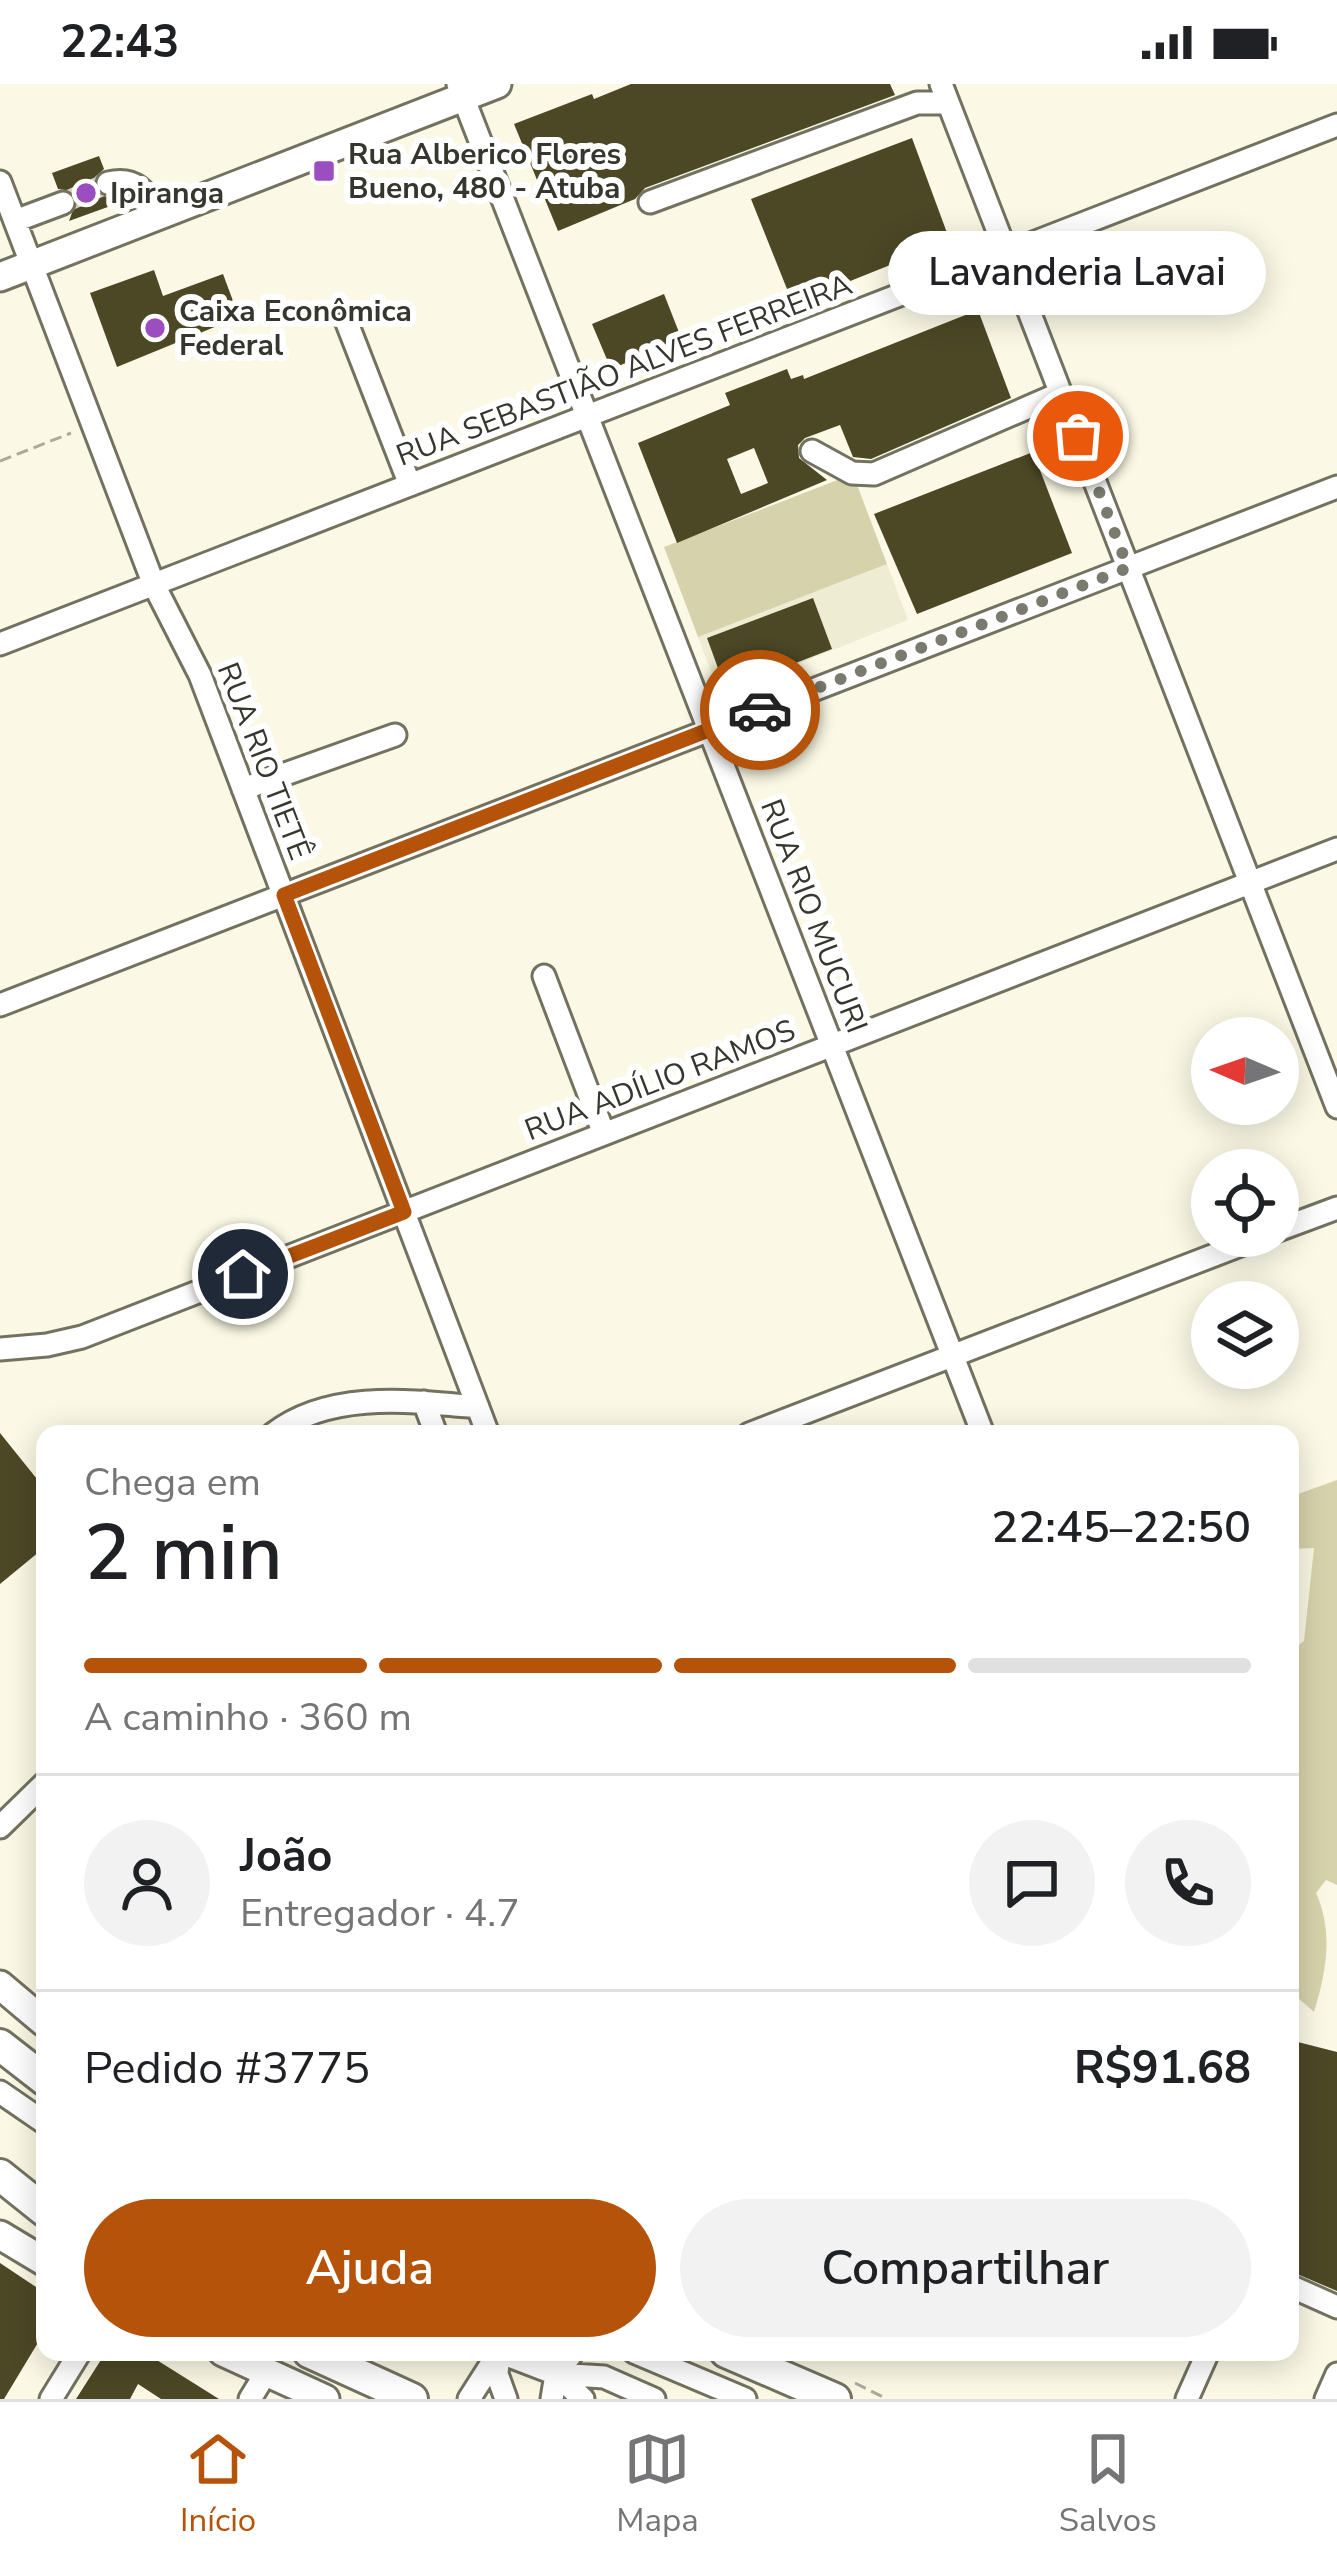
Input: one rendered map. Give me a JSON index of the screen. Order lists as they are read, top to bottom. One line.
{"streets":{"street":["RUA SEBASTIÃO ALVES FERREIRA","RUA RIO TIETÊ","RUA RIO MUCURI","RUA ADÍLIO RAMOS"]},"crossings":[["RUA SEBASTIÃO ALVES FERREIRA","RUA RIO TIETÊ"],["RUA SEBASTIÃO ALVES FERREIRA","RUA RIO MUCURI"],["RUA RIO TIETÊ","RUA ADÍLIO RAMOS"],["RUA RIO MUCURI","RUA ADÍLIO RAMOS"]],"places":{"transit":["Rua Alberico Flores Bueno, 480 - Atuba"],"other":["Ipiranga","Caixa Econômica Federal","Lavanderia Lavai"]},"north":"left","page":{"status":"22:43","bubble":"Lavanderia Lavai","heading":["2 min","Chega em","22:45–22:50"],"panel":["João","Entregador · 4.7","Pedido #3775","R$91.68"],"bar":"A caminho · 360 m","buttons":["Ajuda","Compartilhar"],"tabs":["Início","Mapa","Salvos"]}}
